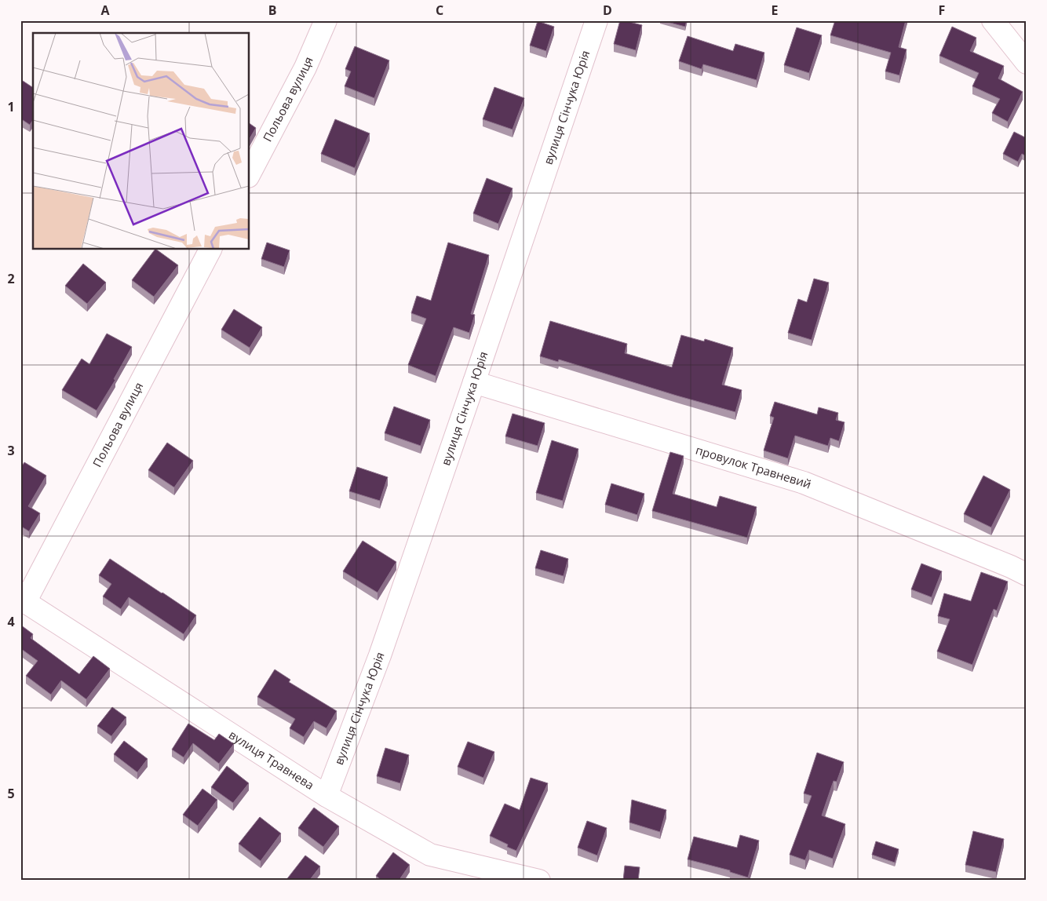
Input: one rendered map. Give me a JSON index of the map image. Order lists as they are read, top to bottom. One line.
{"streets":{"street":["Польова вулиця","вулиця Сінчука Юрія","провулок Травневий","вулиця Травнева"]},"crossings":[["Польова вулиця","вулиця Травнева"],["вулиця Сінчука Юрія","провулок Травневий"],["вулиця Сінчука Юрія","вулиця Травнева"]],"grid":{"columns":["A","B","C","D","E","F"],"rows":["1","2","3","4","5"]}}
